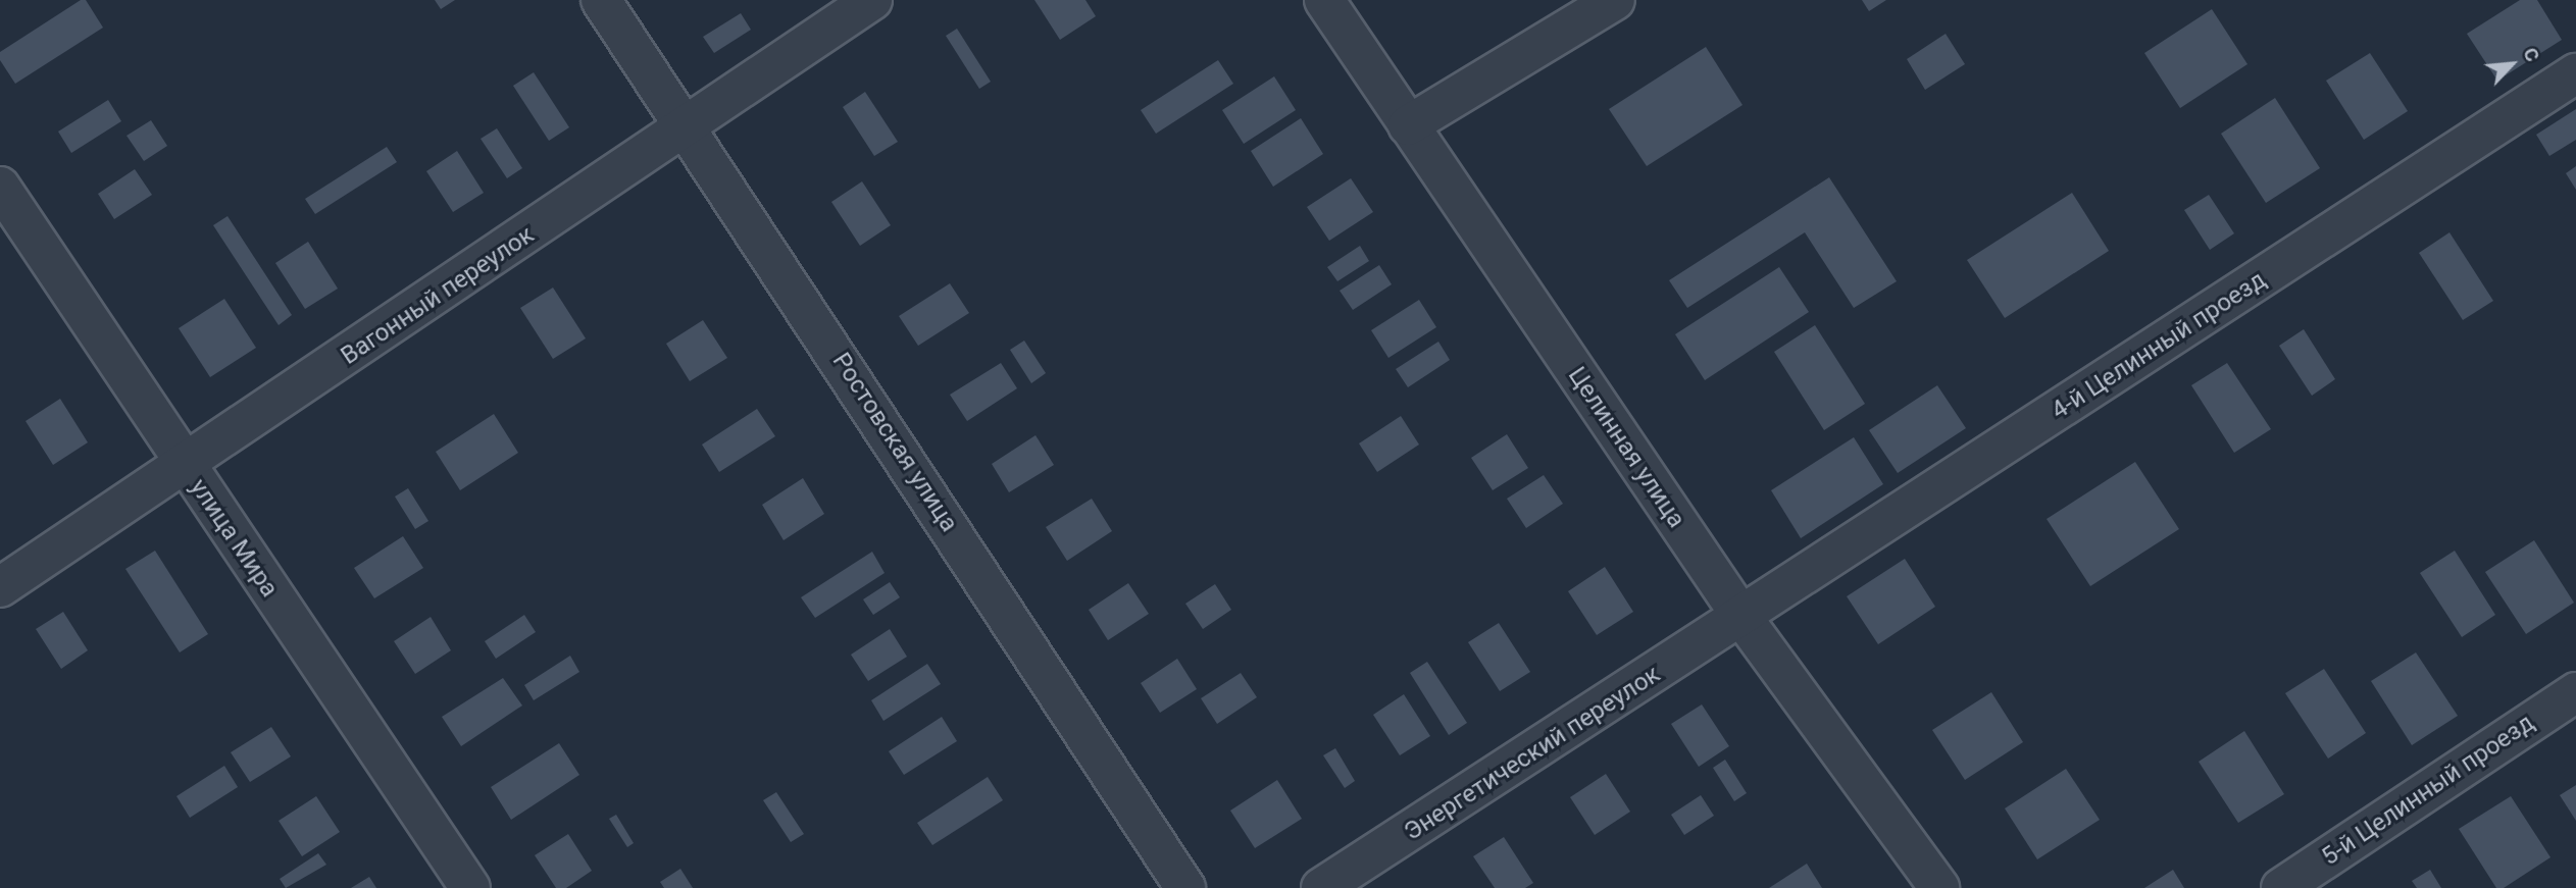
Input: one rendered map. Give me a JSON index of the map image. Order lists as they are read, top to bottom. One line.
{"streets":{"street":["Вагонный переулок","4-й Целинный проезд","Ростовская улица","Целинная улица","улица Мира","Энергетический переулок","5-й Целинный проезд"]},"crossings":[["Вагонный переулок","Ростовская улица"],["Вагонный переулок","улица Мира"],["4-й Целинный проезд","Целинная улица"],["4-й Целинный проезд","Энергетический переулок"],["Целинная улица","Энергетический переулок"]],"north":"top right"}
